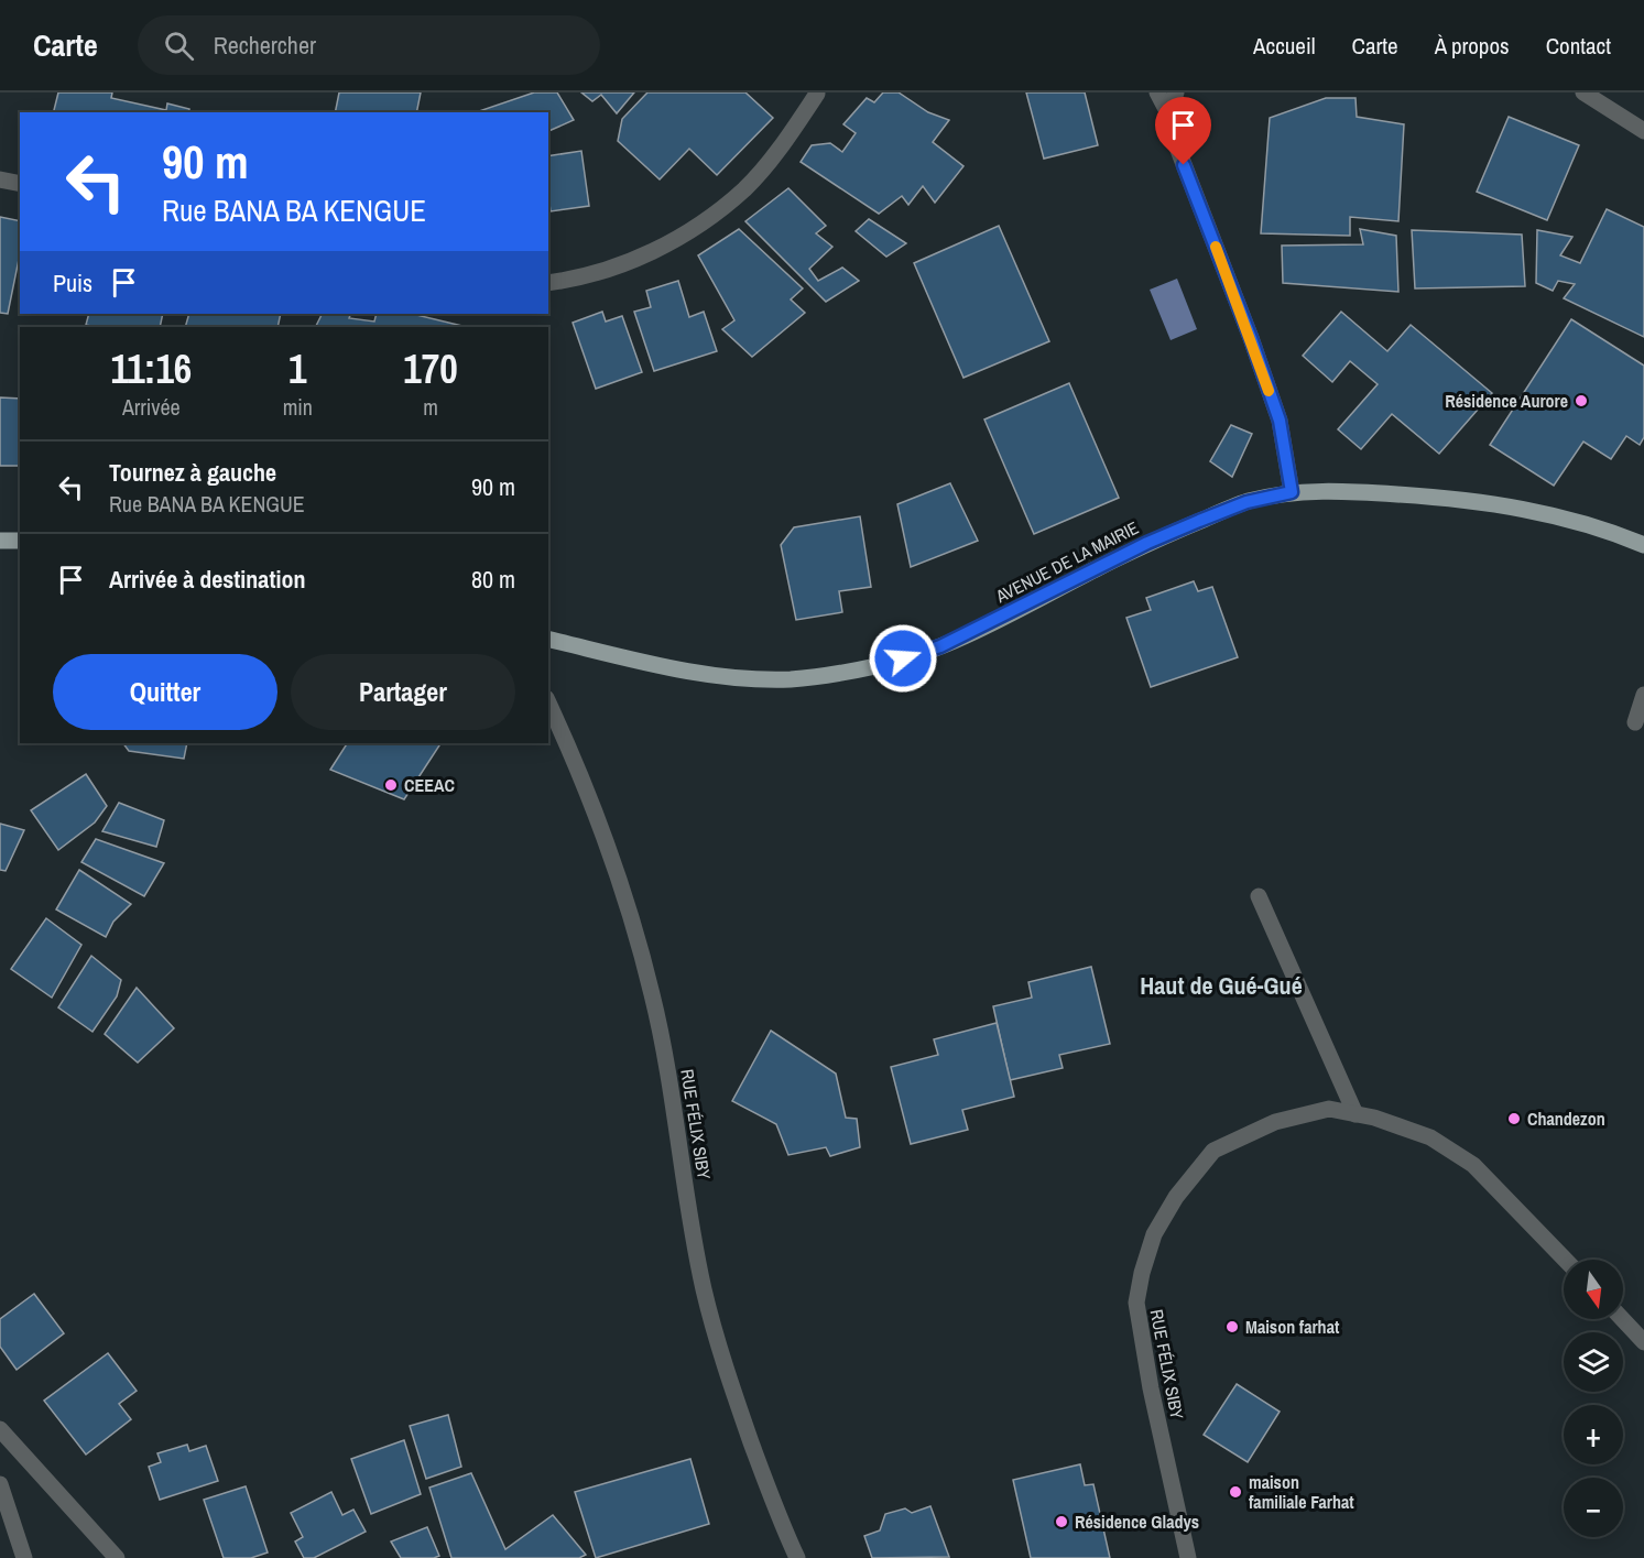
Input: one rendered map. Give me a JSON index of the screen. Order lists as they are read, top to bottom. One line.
{"streets":{"main road":["AVENUE DE LA MAIRIE"],"street":["RUE FÉLIX SIBY"]},"districts":["Haut de Gué-Gué"],"places":["Résidence Aurore","CEEAC","Chandezon","Maison farhat","maison familiale Farhat","Résidence Gladys"],"north":"bottom","page":{"header":"Carte","search":"Rechercher","nav":["Accueil","Carte","À propos","Contact"],"turn":["90 m","Rue BANA BA KENGUE"],"then":"Puis","eta":["11:16","Arrivée","1","min","170","m"],"list":[{"name":"Tournez à gauche","note":"Rue BANA BA KENGUE","value":"90 m"},{"name":"Arrivée à destination","value":"80 m"}],"buttons":["Quitter","Partager"],"map_buttons":["+","−"]}}
